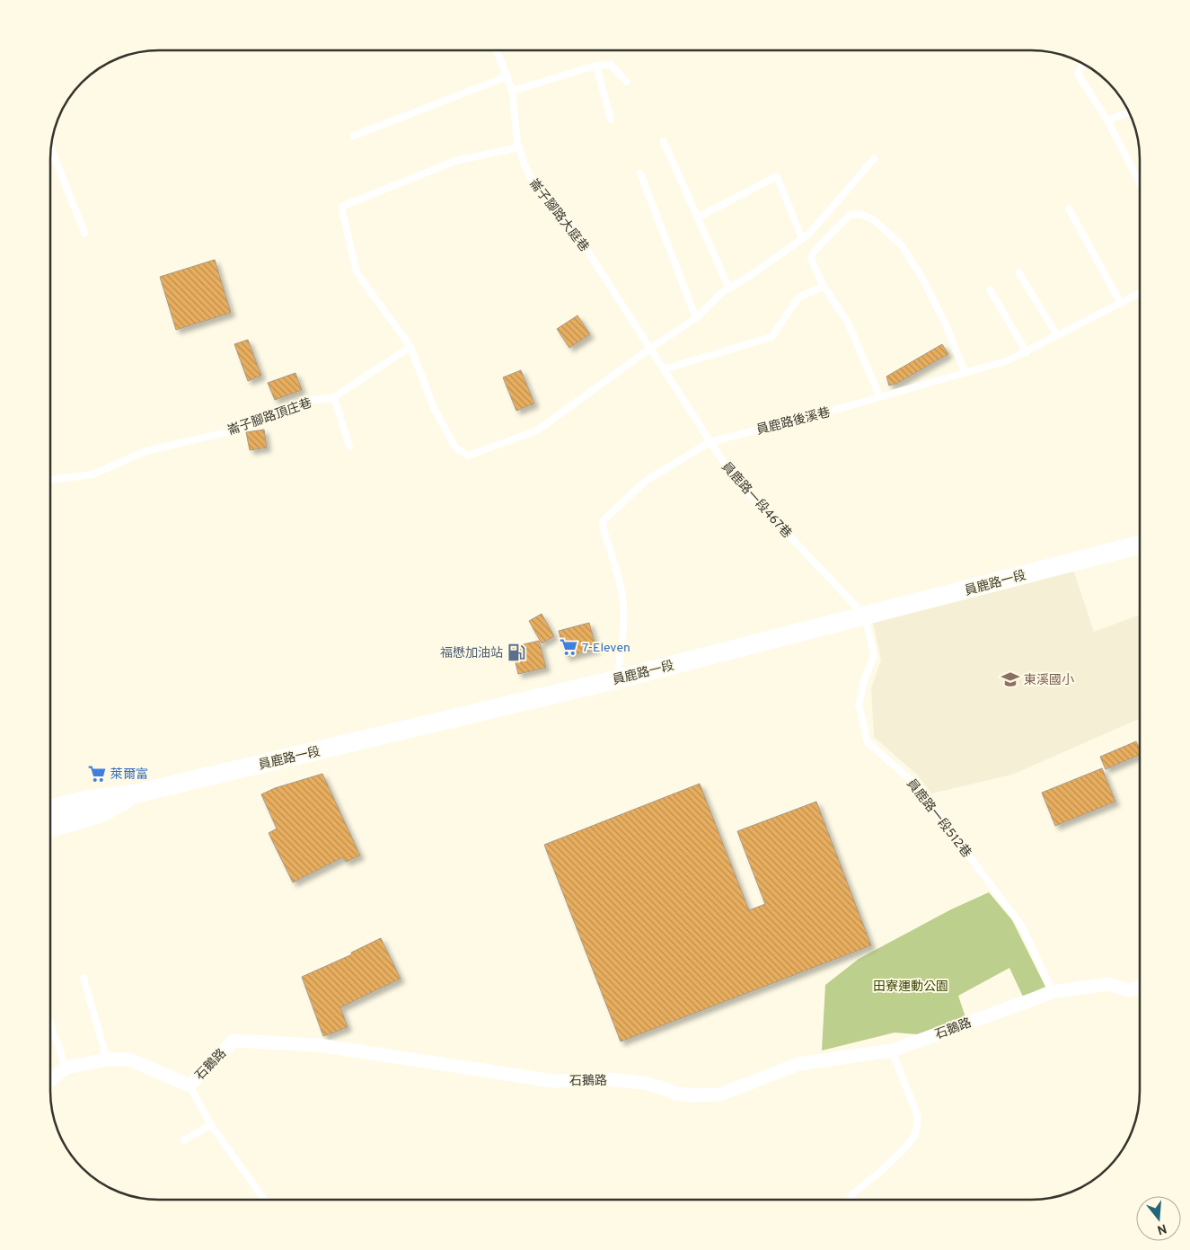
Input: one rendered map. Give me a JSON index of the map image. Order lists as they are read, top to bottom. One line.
{"streets":{"main road":["員鹿路一段"],"street":["石鵝路"],"lane":["崙子腳路大庭巷","崙子腳路頂庄巷","員鹿路後溪巷","員鹿路一段467巷","員鹿路一段512巷"]},"crossings":[["崙子腳路大庭巷","員鹿路一段467巷"],["員鹿路後溪巷","員鹿路一段467巷"],["員鹿路後溪巷","員鹿路一段"],["員鹿路一段467巷","員鹿路一段"],["員鹿路一段467巷","員鹿路一段512巷"],["員鹿路一段","員鹿路一段512巷"],["員鹿路一段512巷","石鵝路"]],"parks":["田寮運動公園"],"places":{"supermarket":["7-Eleven","萊爾富"],"fuel station":["福懋加油站"],"school or university":["東溪國小"]},"north":"bottom"}
